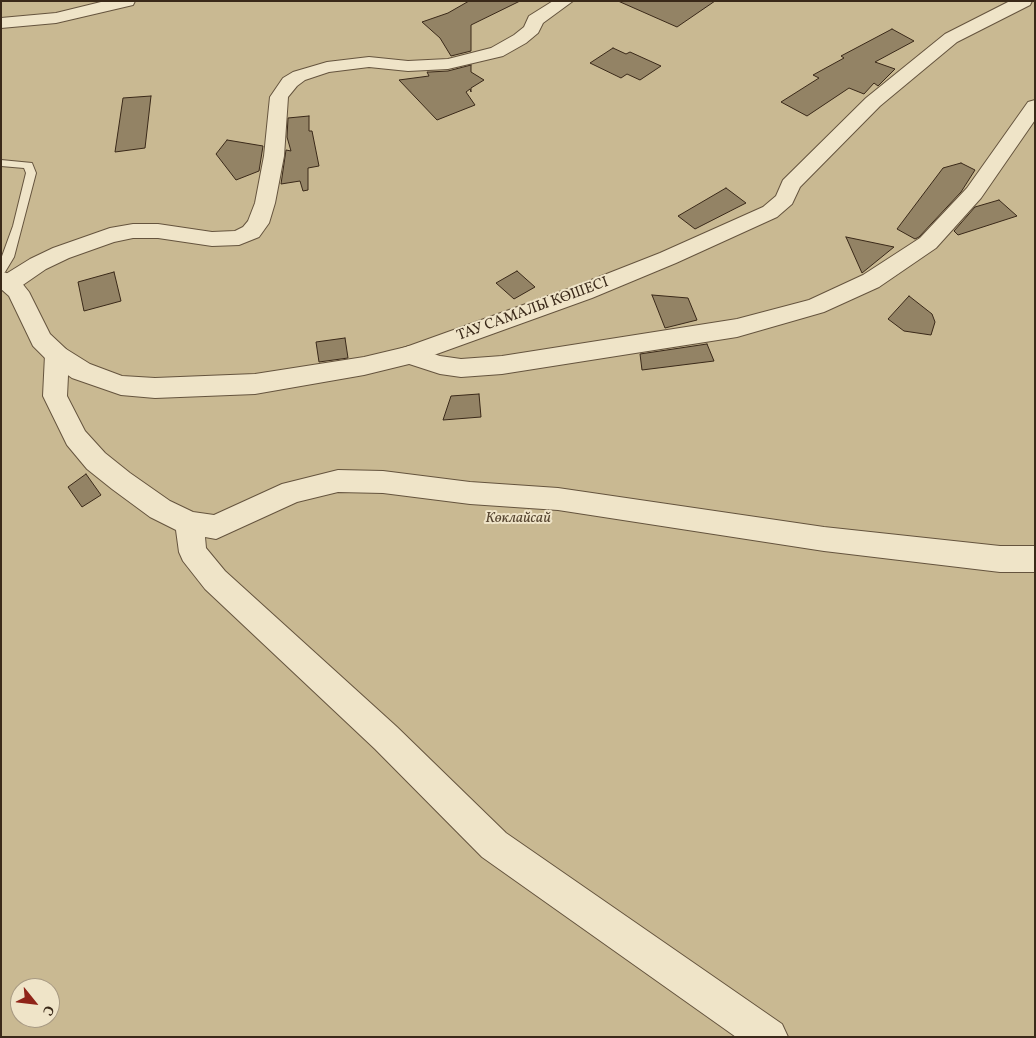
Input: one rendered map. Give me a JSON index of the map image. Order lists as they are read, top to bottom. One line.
{"streets":{"street":["ТАУ САМАЛЫ КӨШЕСІ"]},"parks":["Көклайсай"],"north":"bottom right"}
